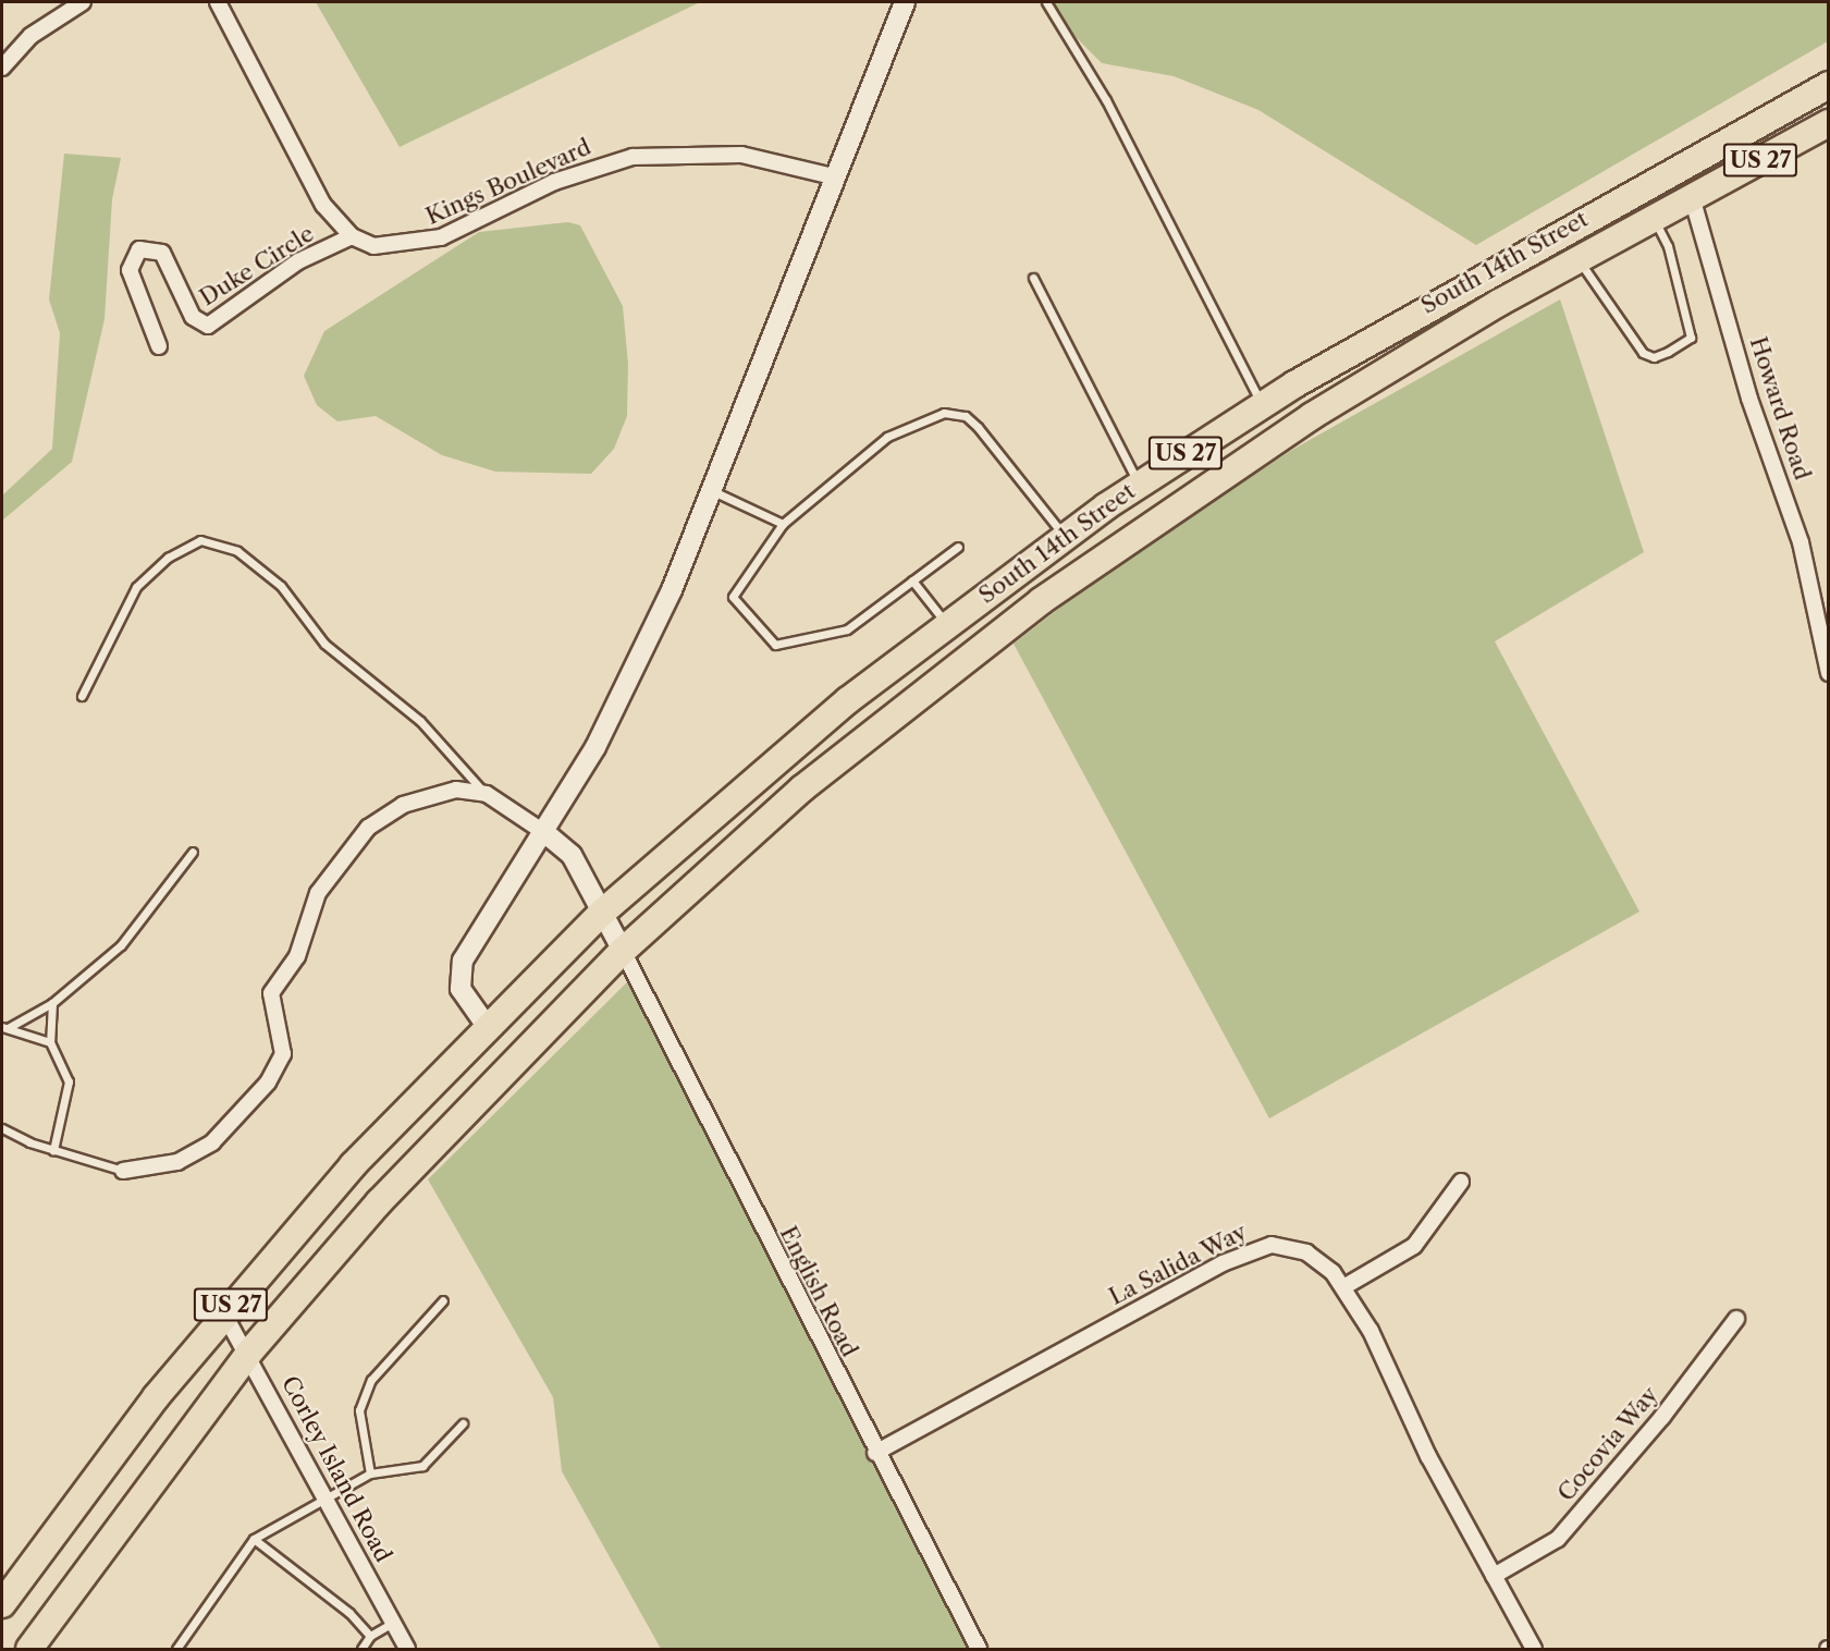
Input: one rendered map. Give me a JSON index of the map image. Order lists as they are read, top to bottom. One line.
{"streets":{"highway":["US 27","South 14th Street"],"street":["Kings Boulevard","Duke Circle","Howard Road","La Salida Way","English Road","Cocovia Way","Corley Island Road"]},"crossings":[["US 27","South 14th Street"],["US 27","English Road"],["US 27","Corley Island Road"],["Kings Boulevard","Duke Circle"],["South 14th Street","Howard Road"],["South 14th Street","English Road"],["La Salida Way","English Road"],["La Salida Way","Cocovia Way"]]}
